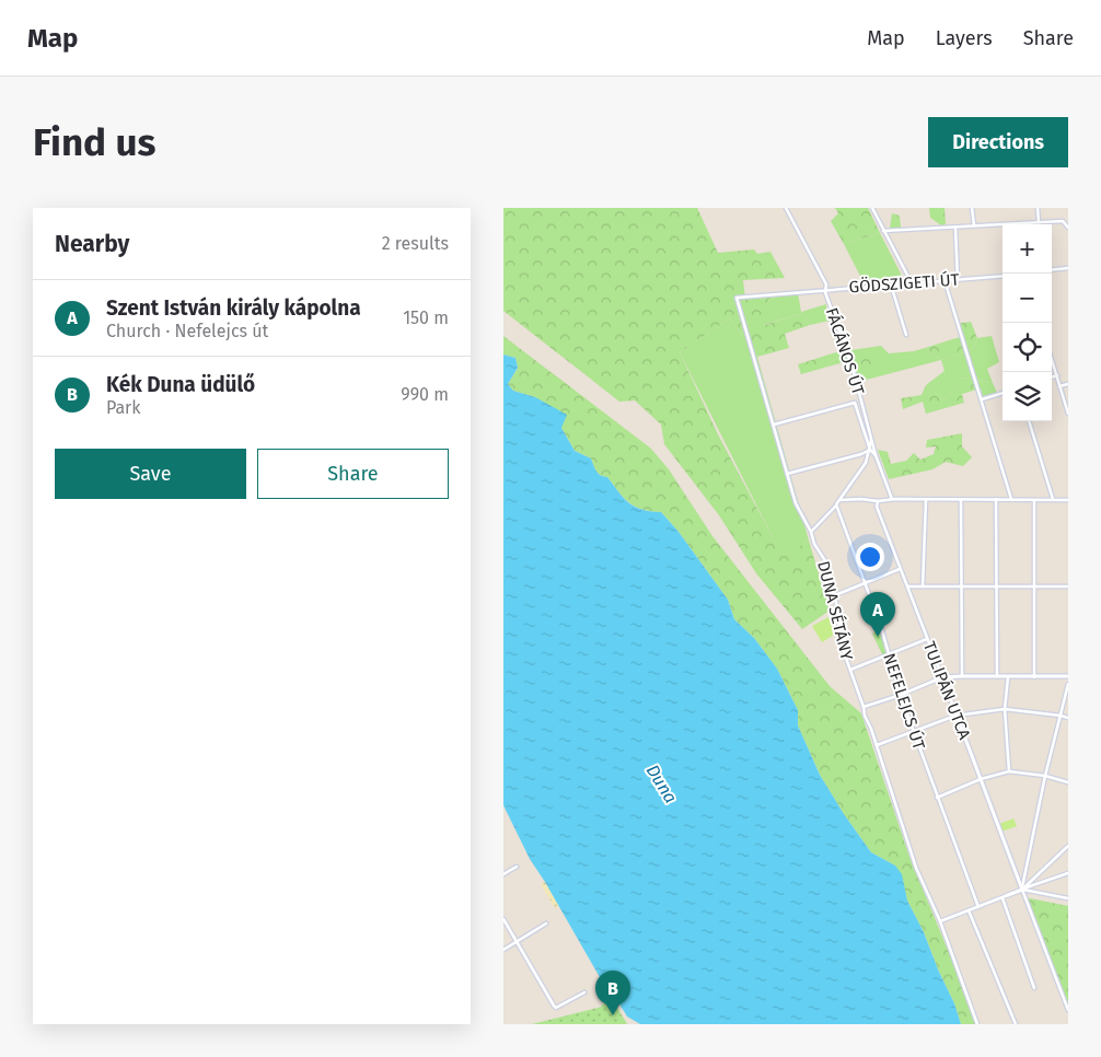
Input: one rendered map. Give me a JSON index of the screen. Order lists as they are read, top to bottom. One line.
{"streets":{"street":["GÖDSZIGETI ÚT","FÁCÁNOS ÚT","DUNA SÉTÁNY","TULIPÁN UTCA","NEFELEJCS ÚT"]},"crossings":[["GÖDSZIGETI ÚT","FÁCÁNOS ÚT"],["GÖDSZIGETI ÚT","DUNA SÉTÁNY"]],"water":["Duna"],"page":{"header":"Map","nav":["Map","Layers","Share"],"buttons":["Directions",["Save","Share"]],"title":"Find us","heading":["Nearby","2 results"],"map_buttons":["+","−"],"list":[{"mark":"A","name":"Szent István király kápolna","note":"Church · Nefelejcs út","value":"150 m"},{"mark":"B","name":"Kék Duna üdülő","note":"Park","value":"990 m"}],"pins":["A","B"]}}
